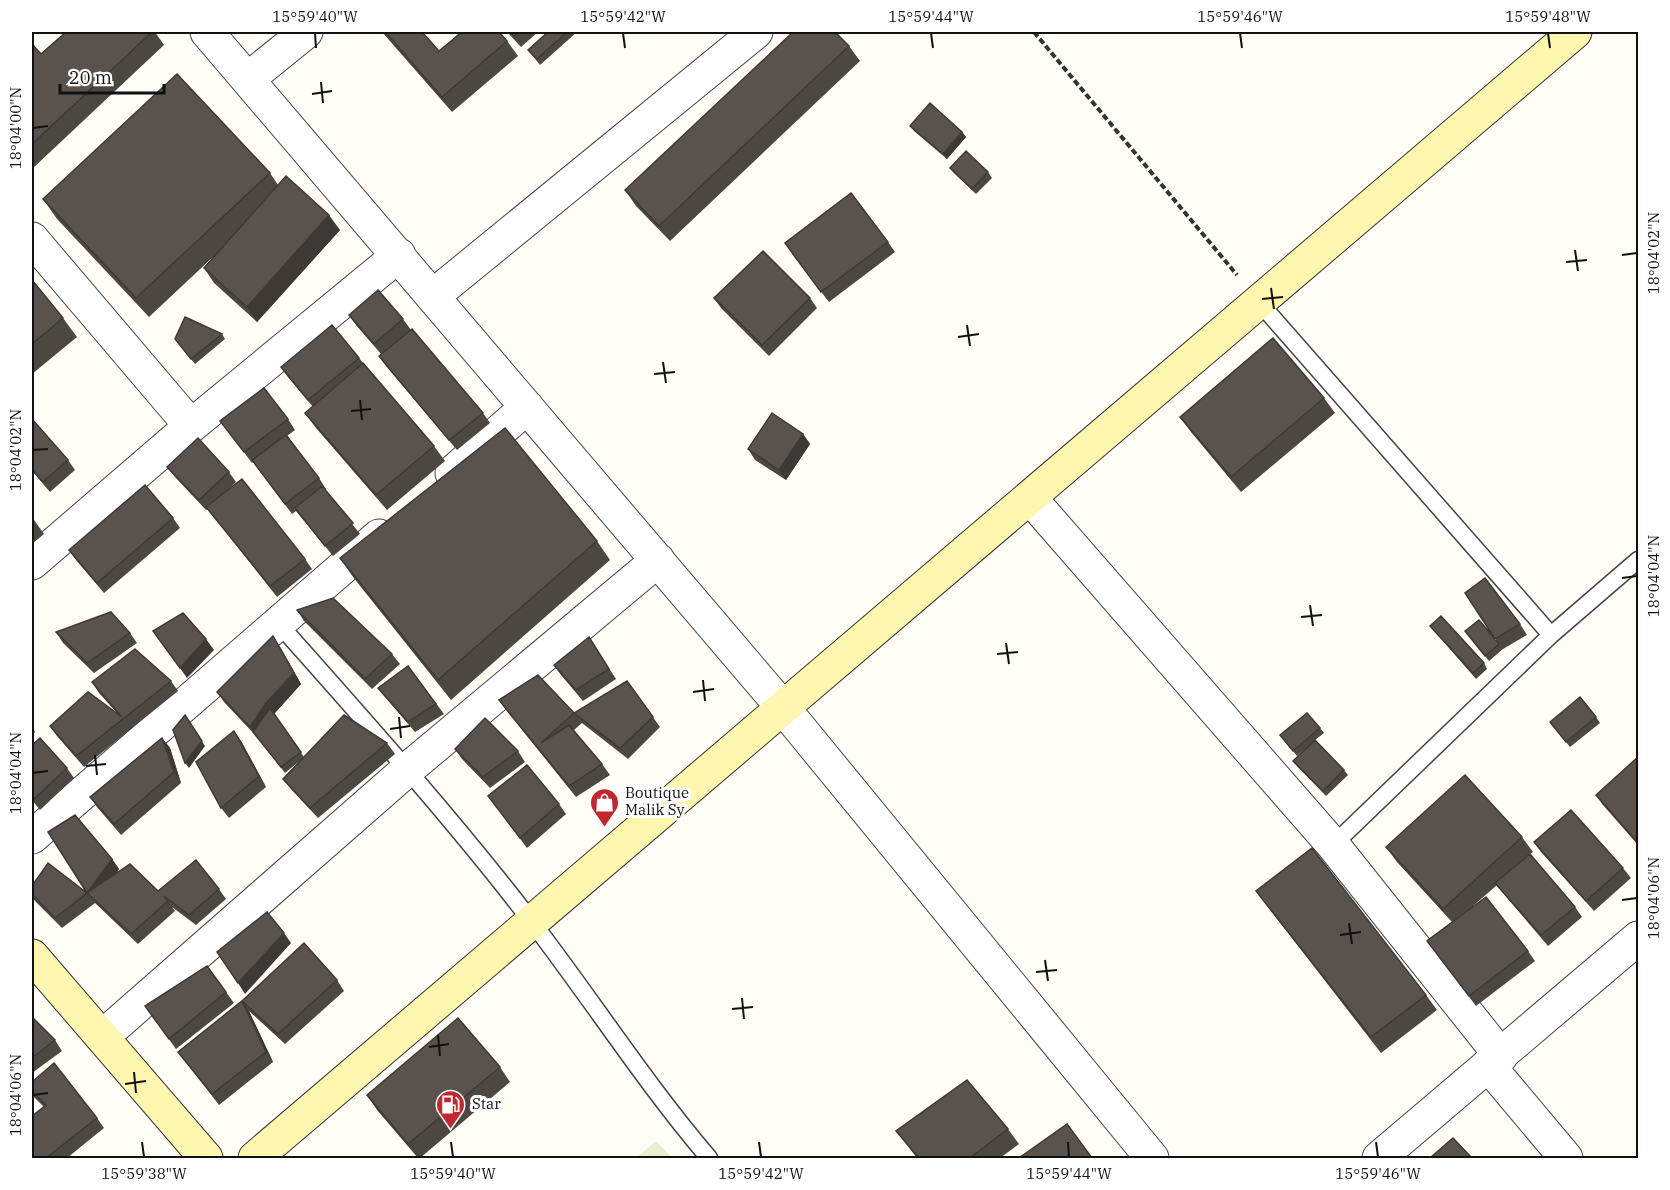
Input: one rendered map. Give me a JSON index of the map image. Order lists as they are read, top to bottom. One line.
{"places":{"shop":["Boutique Malik Sy"],"fuel station":["Star"]},"scale_bar":"20 m","coordinates":["15°59'40\"W","15°59'42\"W","15°59'44\"W","15°59'46\"W","15°59'48\"W","18°04'00\"N","18°04'02\"N","18°04'04\"N","18°04'06\"N","15°59'38\"W"]}
